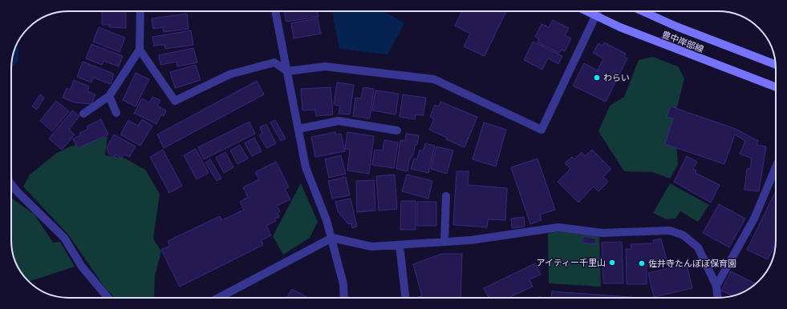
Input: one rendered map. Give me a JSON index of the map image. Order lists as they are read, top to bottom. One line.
{"streets":{"street":["豊中岸部線"]},"places":["わらい","アイティー千里山","佐井寺たんぽぽ保育園"]}
